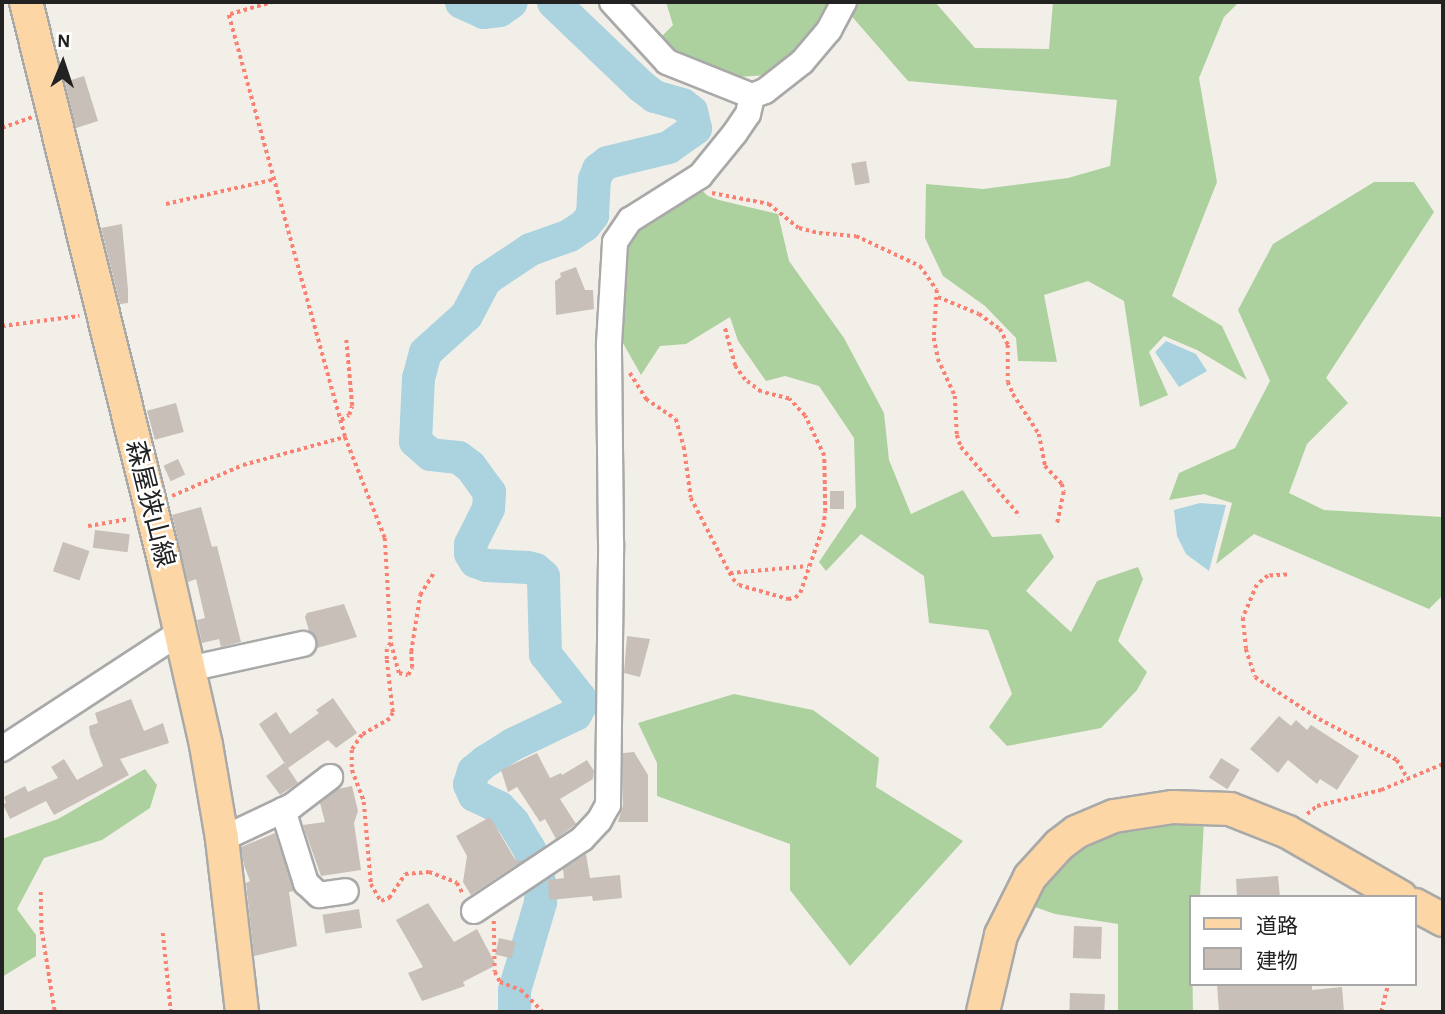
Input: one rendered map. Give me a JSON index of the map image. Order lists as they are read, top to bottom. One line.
{"streets":{"main road":["森屋狭山線"]},"legend":["道路","建物"],"north":"top"}
